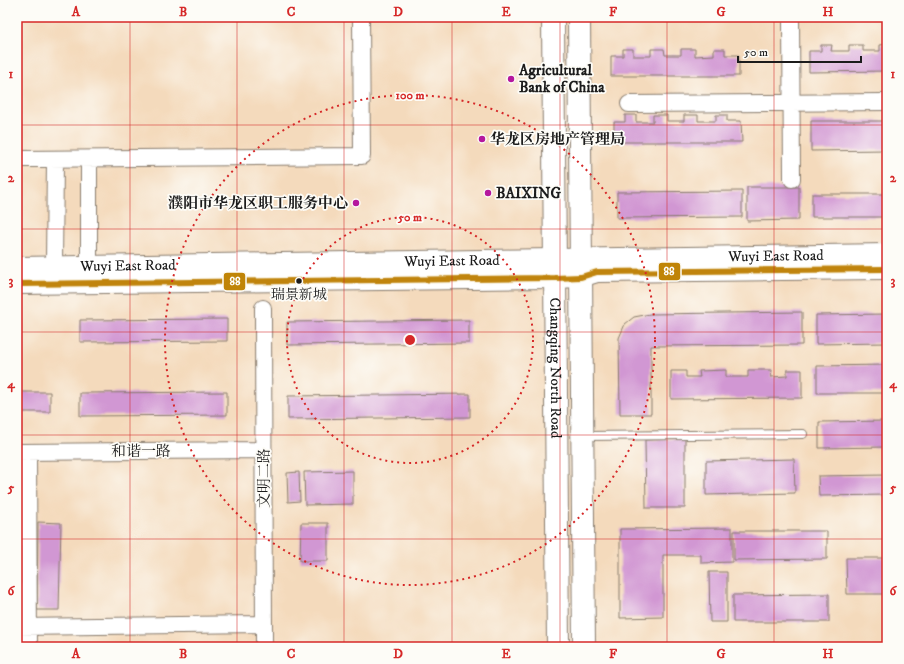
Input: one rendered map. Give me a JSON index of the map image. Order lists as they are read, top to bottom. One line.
{"streets":{"main road":["Changqing North Road"],"street":["Wuyi East Road","和谐一路","文明二路"]},"crossings":[["Wuyi East Road","Changqing North Road"],["和谐一路","文明二路"]],"places":["Agricultural Bank of China","华龙区房地产管理局","BAIXING","濮阳市华龙区职工服务中心","瑞景新城"],"lines":["transit line 88"],"scale_bar":"50 m","grid":{"columns":["A","B","C","D","E","F","G","H"],"rows":["1","2","3","4","5","6"]},"rings":["100 m","50 m"]}
